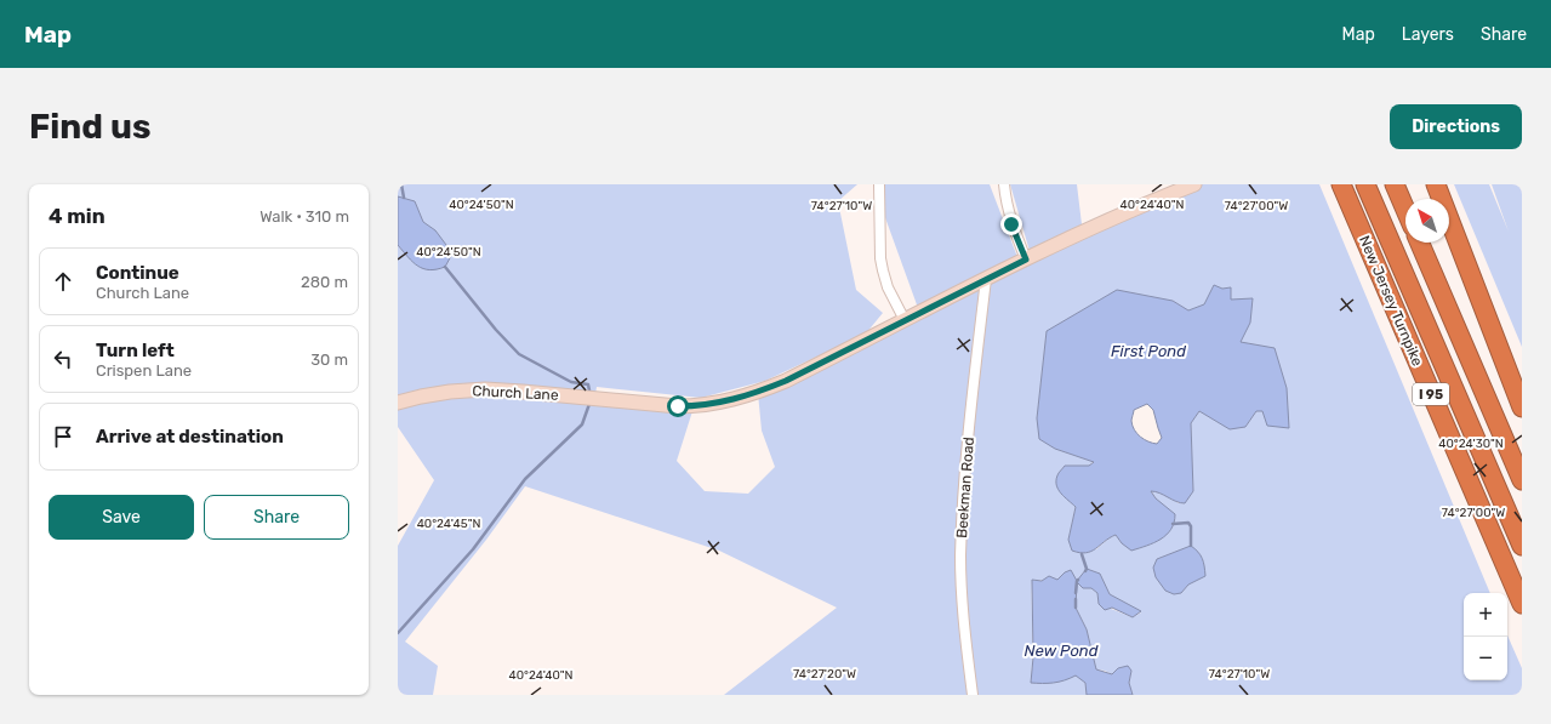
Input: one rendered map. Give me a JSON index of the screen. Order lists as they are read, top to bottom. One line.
{"streets":{"highway":["New Jersey Turnpike","I 95"],"street":["Church Lane","Beekman Road"]},"crossings":[["Church Lane","Beekman Road"]],"water":["First Pond","New Pond"],"north":"top left","page":{"header":"Map","nav":["Map","Layers","Share"],"buttons":["Directions",["Save","Share"]],"title":"Find us","heading":["4 min","Walk · 310 m"],"list":[["Continue","Church Lane","280 m"],["Turn left","Crispen Lane","30 m"],"Arrive at destination"],"map_buttons":["+","−"]},"coordinates":["40°24'50\"N","40°24'40\"N","74°27'10\"W","74°27'00\"W","40°24'30\"N","40°24'45\"N","74°27'20\"W"]}
